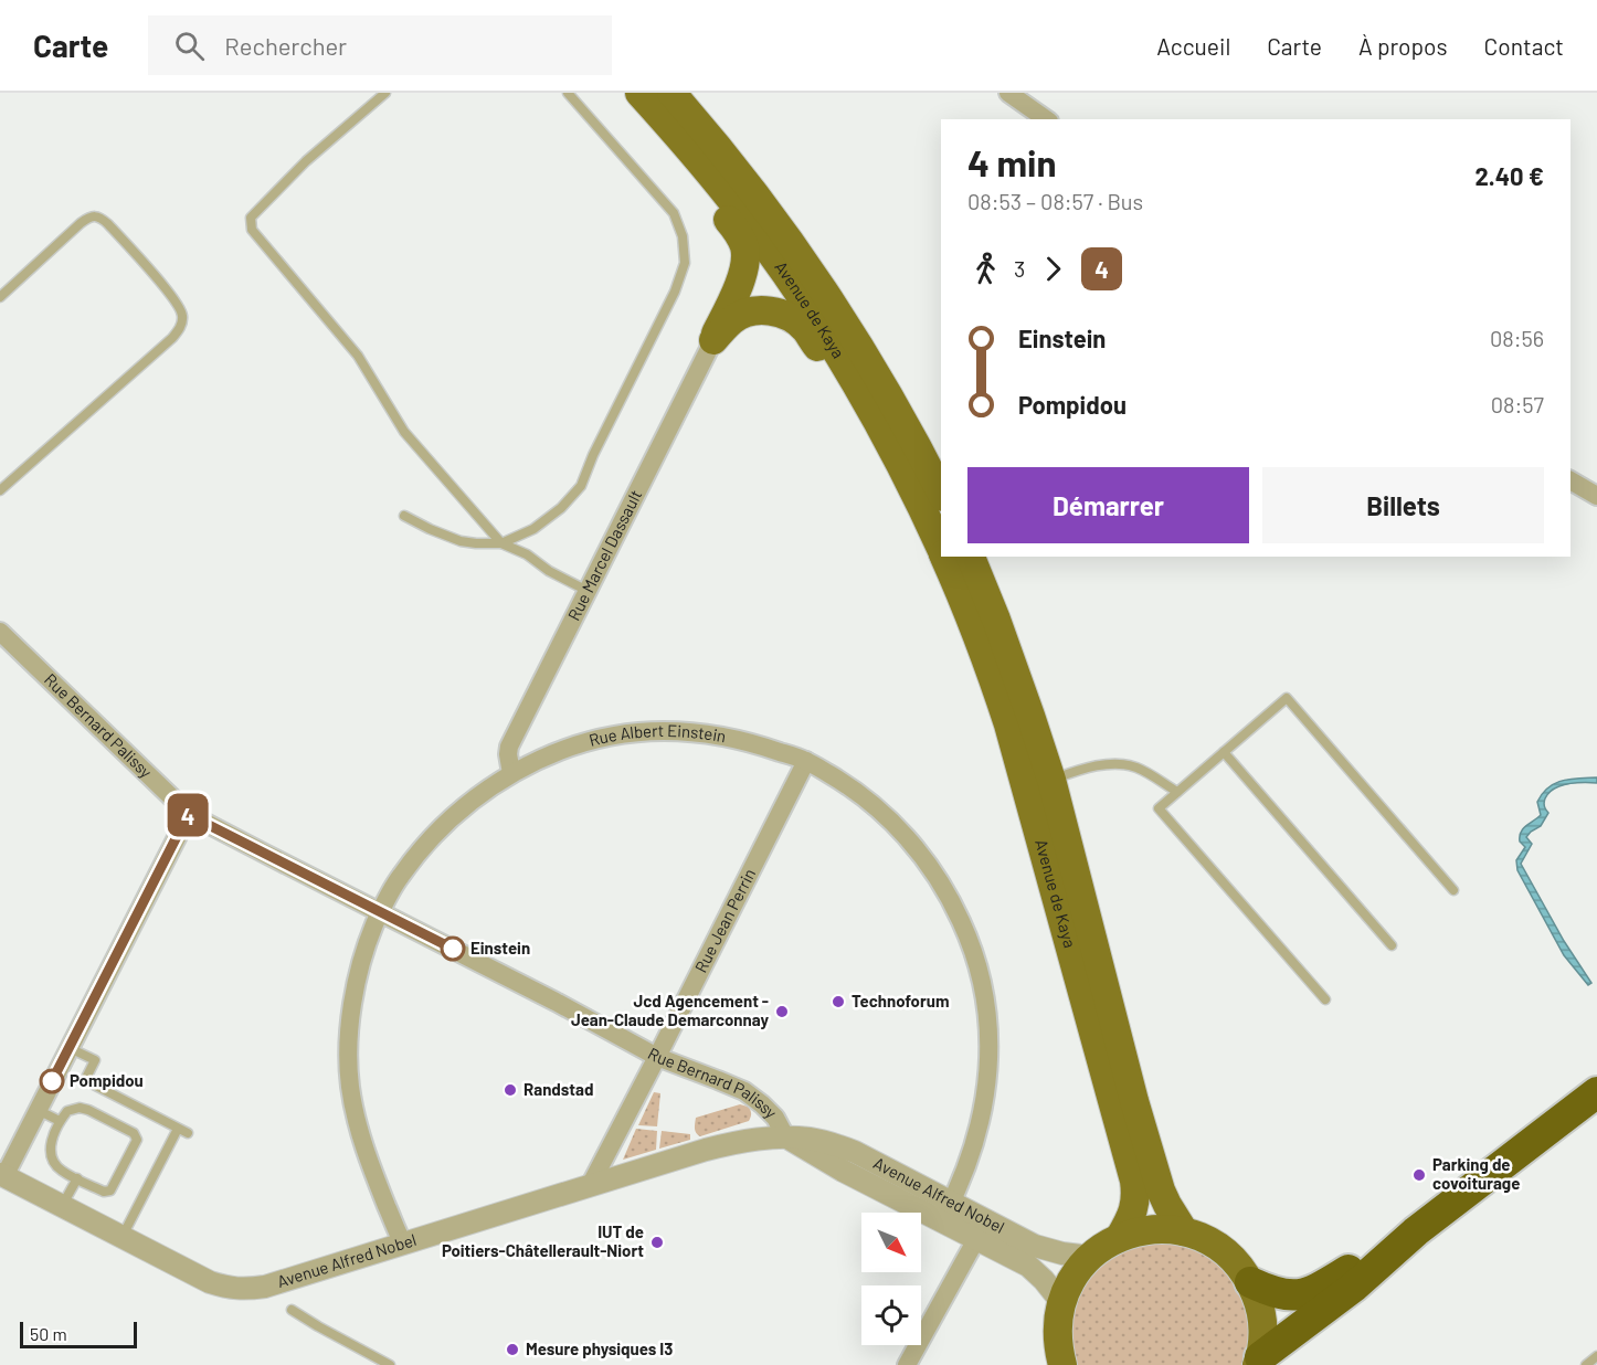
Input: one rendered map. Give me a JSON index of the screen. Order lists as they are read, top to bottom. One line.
{"streets":{"main road":["Avenue de Kaya"],"street":["Rue Marcel Dassault","Rue Bernard Palissy","Rue Albert Einstein","Rue Jean Perrin","Avenue Alfred Nobel"]},"crossings":[["Rue Marcel Dassault","Rue Albert Einstein"],["Rue Bernard Palissy","Rue Albert Einstein"],["Rue Bernard Palissy","Rue Jean Perrin"],["Rue Bernard Palissy","Avenue Alfred Nobel"],["Rue Albert Einstein","Rue Jean Perrin"],["Rue Albert Einstein","Avenue Alfred Nobel"],["Rue Jean Perrin","Avenue Alfred Nobel"]],"places":["Einstein","Technoforum","Jcd Agencement - Jean-Claude Demarconnay","Pompidou","Randstad","Parking de covoiturage","IUT de Poitiers-Châtellerault-Niort","Mesure physiques I3"],"lines":["bus line 4"],"scale_bar":"50 m","north":"bottom right","page":{"header":"Carte","search":"Rechercher","nav":["Accueil","Carte","À propos","Contact"],"on_map":"4","heading":["4 min","08:53 – 08:57 · Bus","2.40 €"],"legs":["3","4"],"list":[{"name":"Einstein","value":"08:56"},{"name":"Pompidou","value":"08:57"}],"buttons":["Démarrer","Billets"],"scale":"50 m"}}
